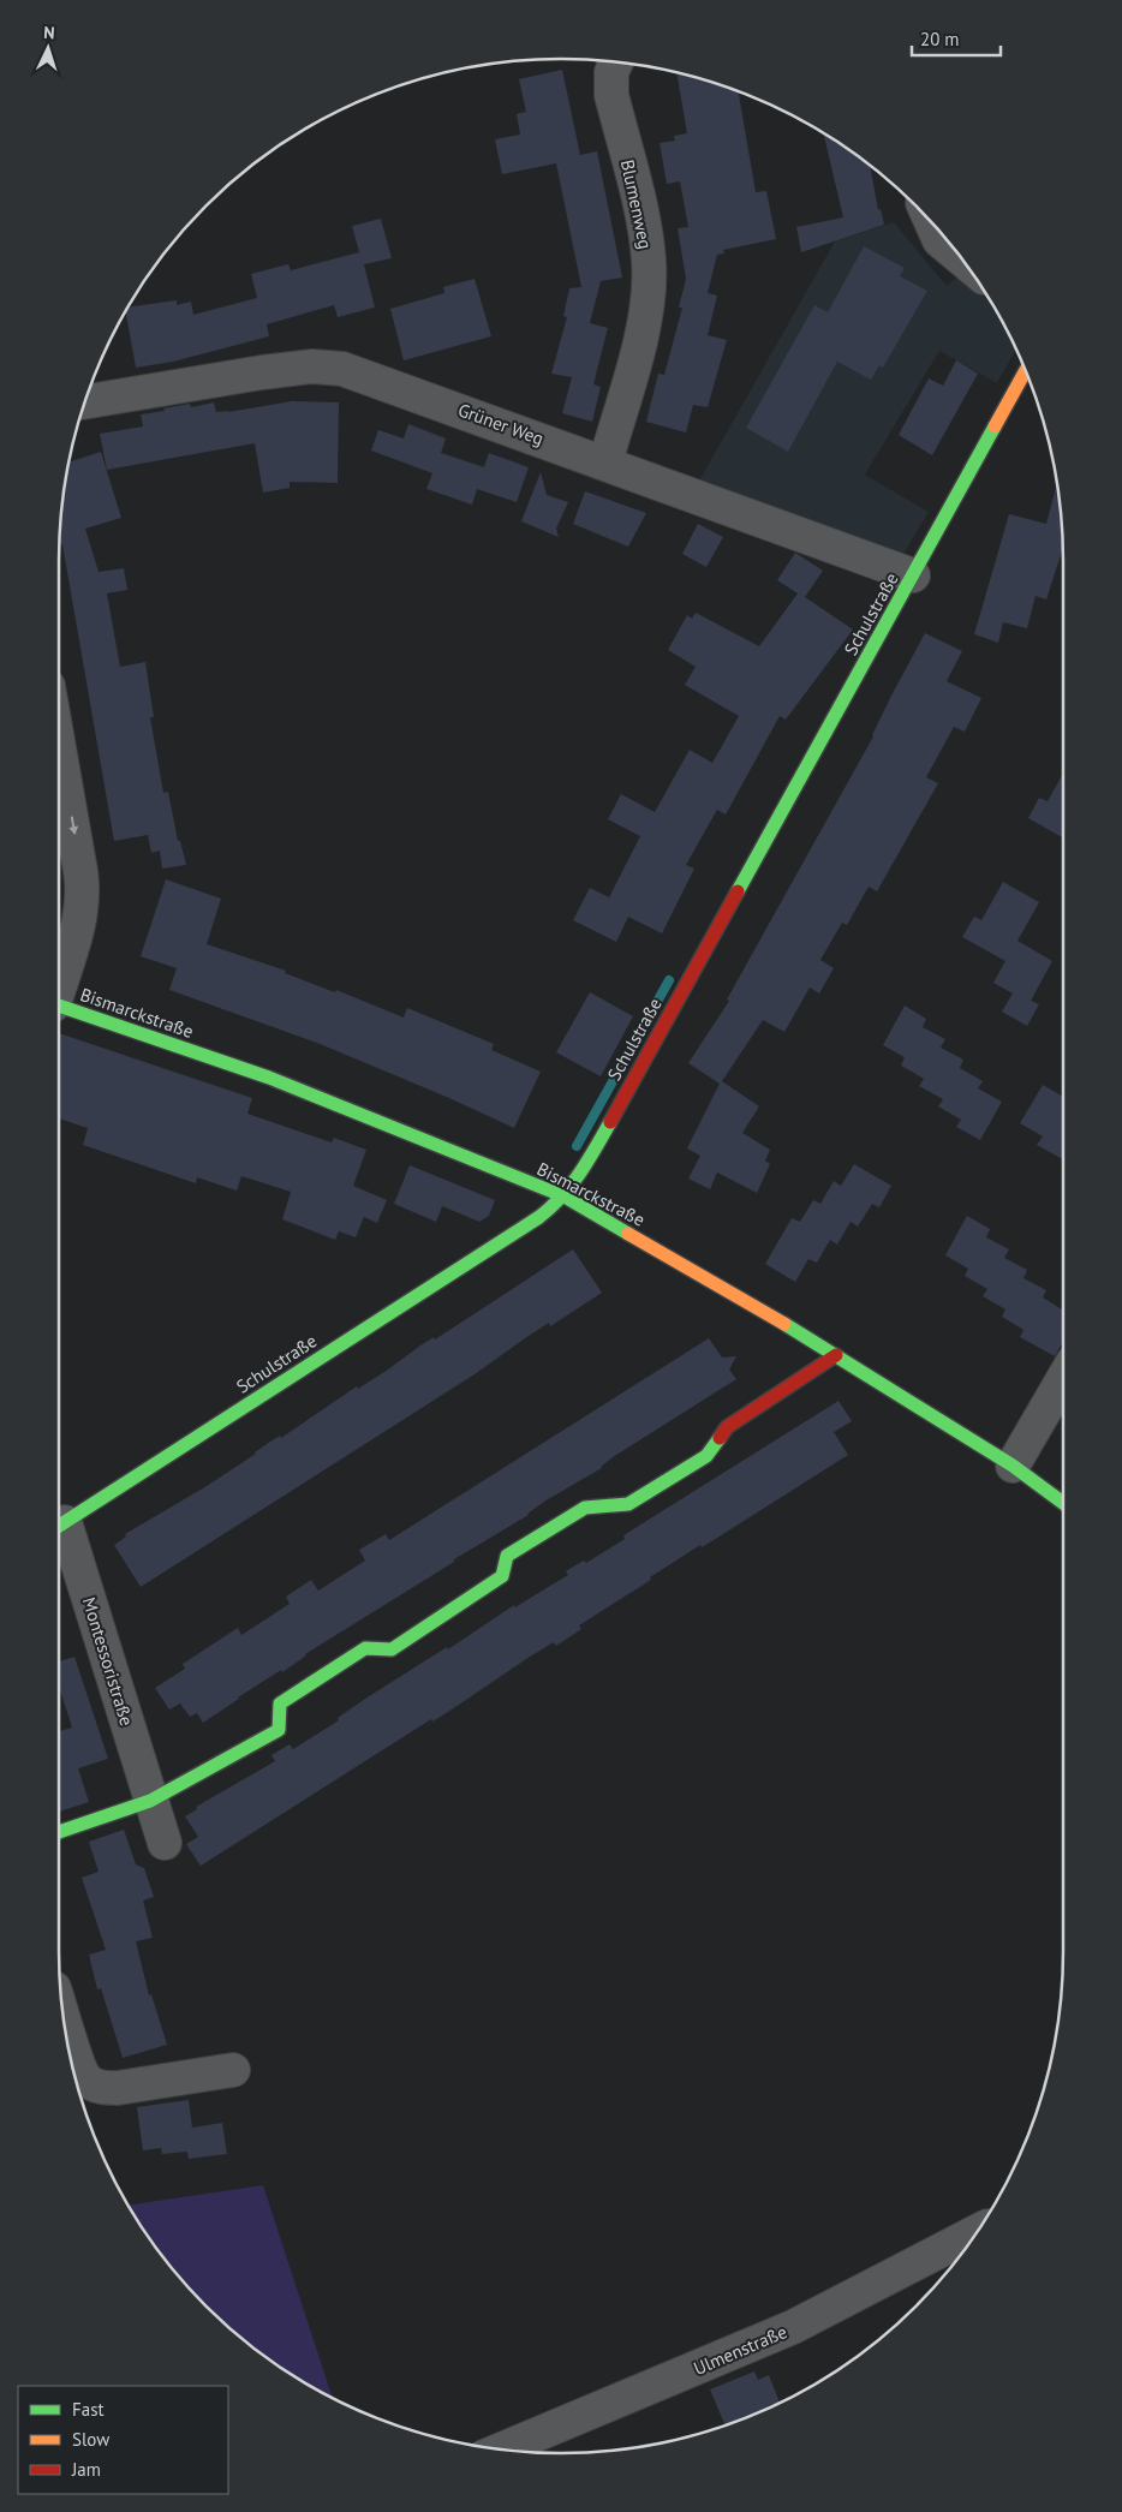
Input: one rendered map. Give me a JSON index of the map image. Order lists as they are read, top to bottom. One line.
{"streets":{"street":["Blumenweg","Grüner Weg","Schulstraße","Bismarckstraße","Montessoristraße","Ulmenstraße"]},"crossings":[["Blumenweg","Grüner Weg"],["Grüner Weg","Schulstraße"],["Schulstraße","Bismarckstraße"]],"legend":["Fast","Slow","Jam"],"scale_bar":"20 m","north":"top"}
